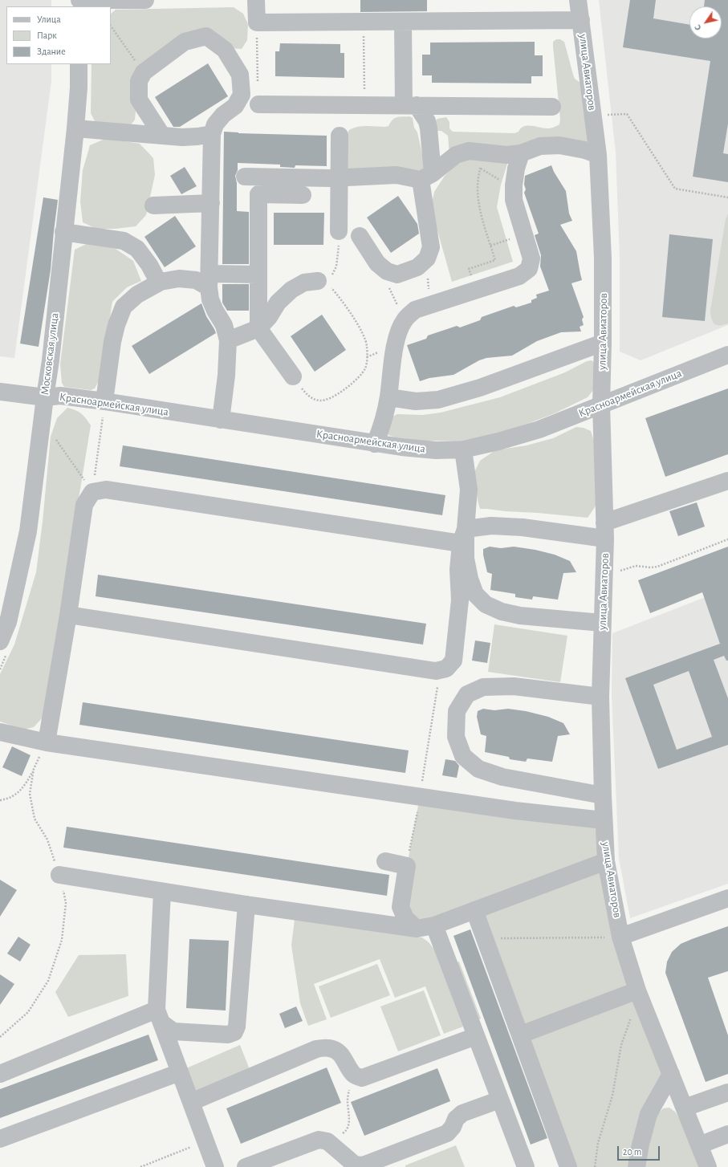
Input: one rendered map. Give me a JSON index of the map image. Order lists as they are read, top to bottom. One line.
{"streets":{"street":["улица Авиаторов","Московская улица","Красноармейская улица"]},"crossings":[["улица Авиаторов","Красноармейская улица"],["Московская улица","Красноармейская улица"]],"legend":["Улица","Парк","Здание"],"scale_bar":"20 m","north":"bottom left"}
